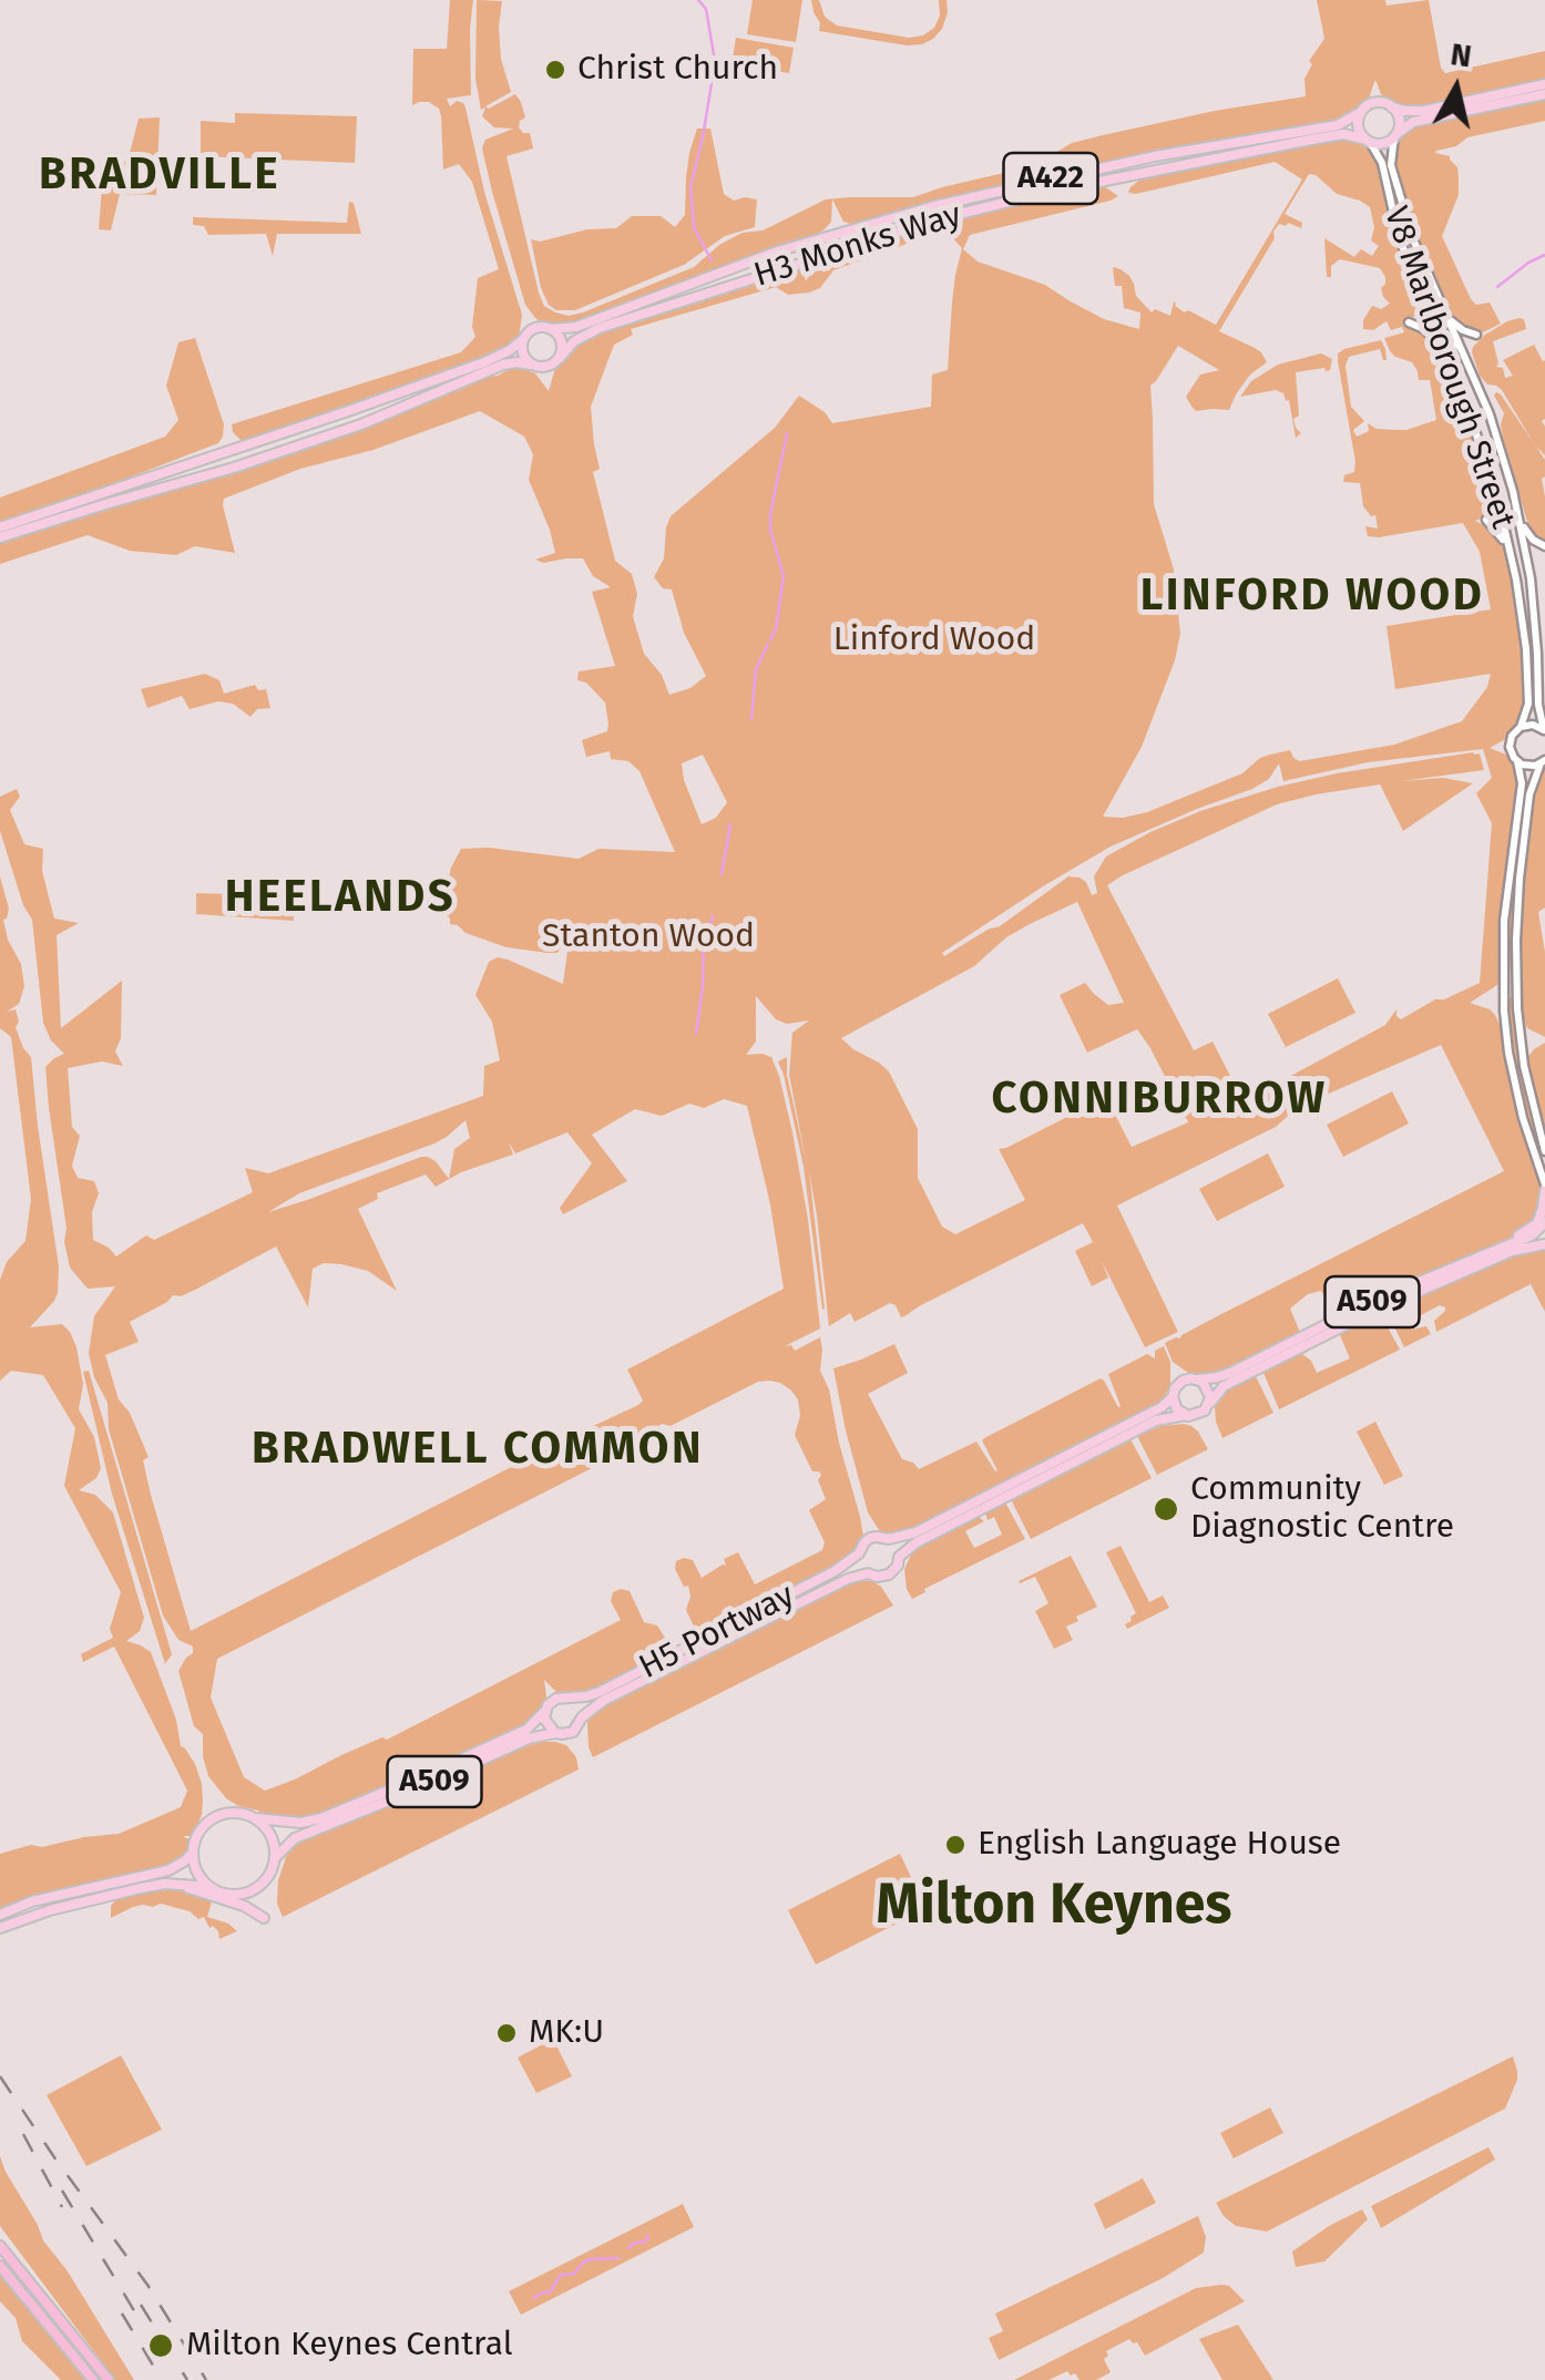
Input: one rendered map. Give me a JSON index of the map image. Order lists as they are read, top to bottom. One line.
{"streets":{"main road":["A422","H3 Monks Way","V8 Marlborough Street","A509","H5 Portway"]},"crossings":[["A422","H3 Monks Way"],["A422","V8 Marlborough Street"],["H3 Monks Way","V8 Marlborough Street"],["A509","H5 Portway"]],"districts":["BRADVILLE","LINFORD WOOD","HEELANDS","CONNIBURROW","BRADWELL COMMON","Milton Keynes"],"parks":["Linford Wood","Stanton Wood"],"places":["Christ Church","Community Diagnostic Centre","English Language House","MK:U","Milton Keynes Central"],"north":"top"}
